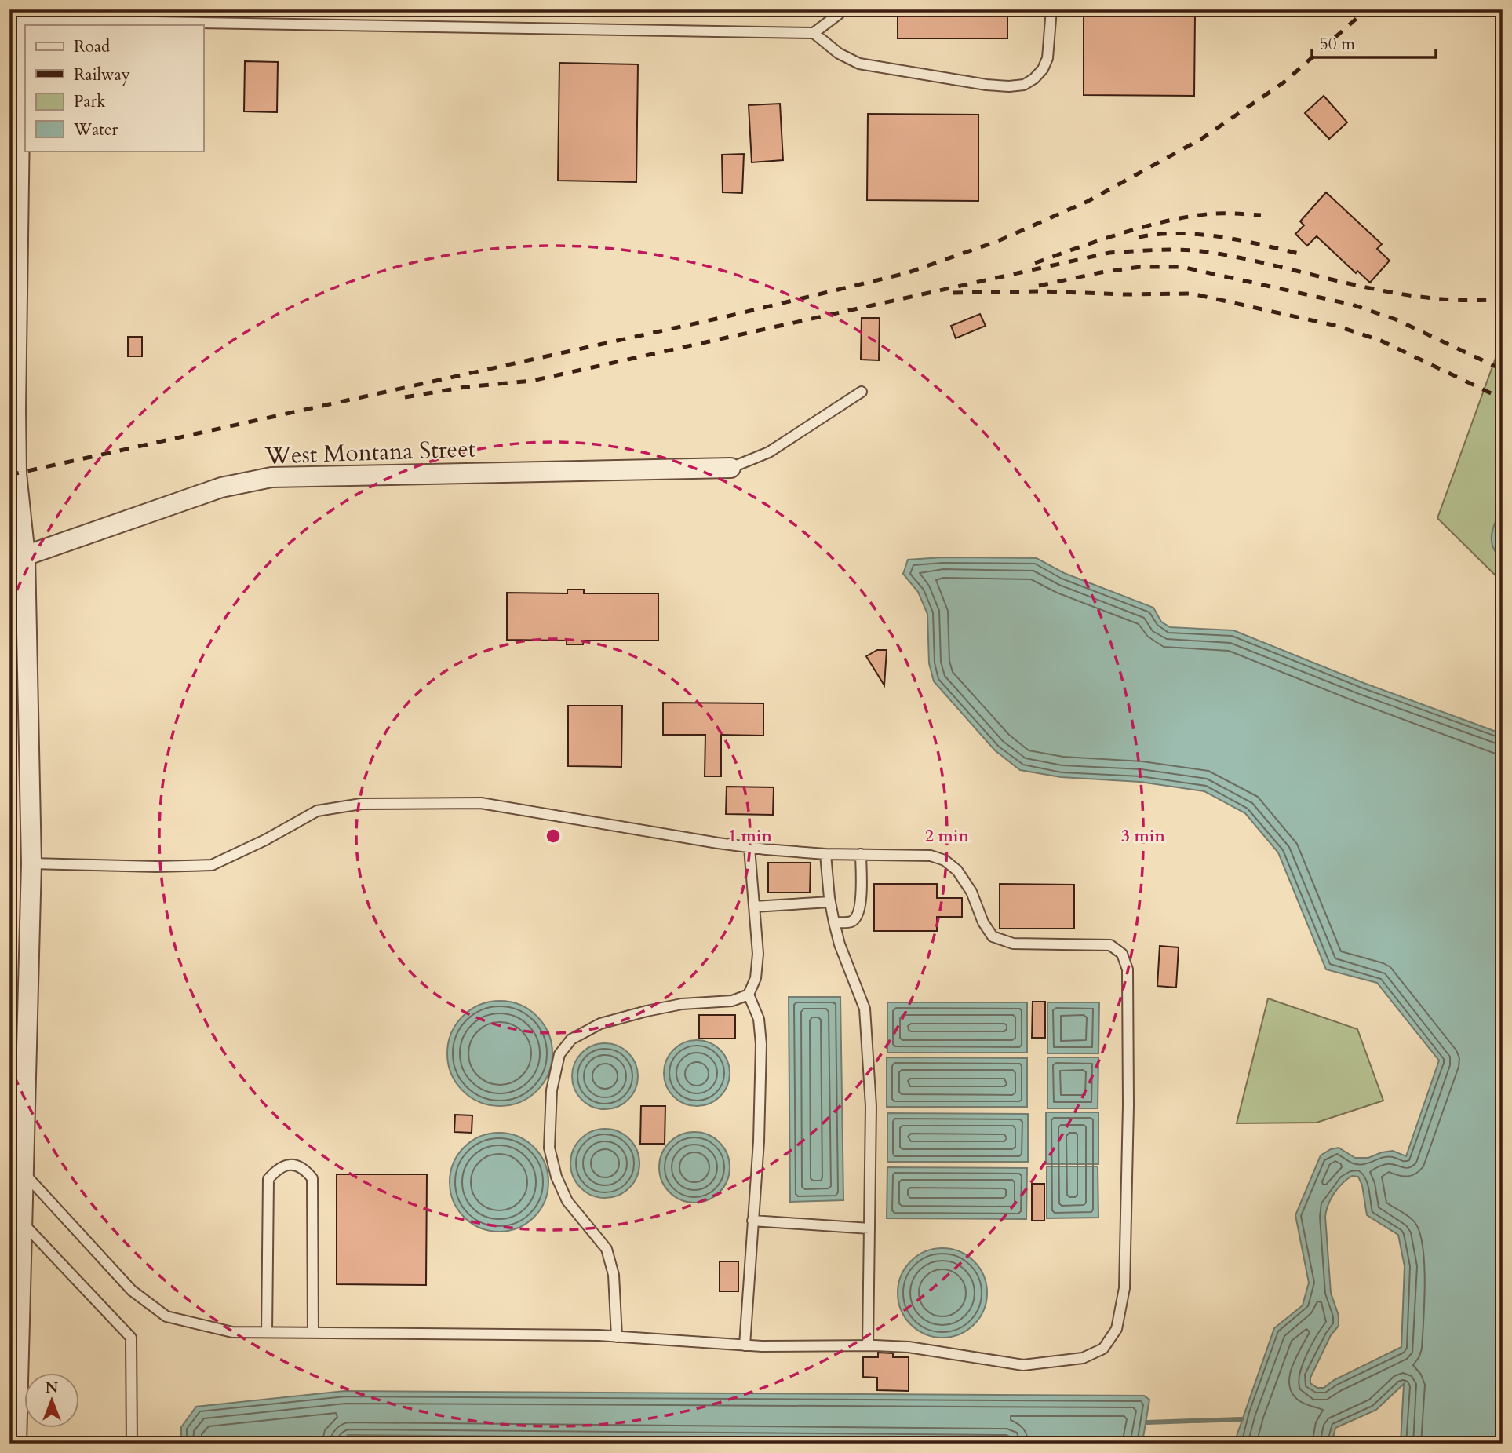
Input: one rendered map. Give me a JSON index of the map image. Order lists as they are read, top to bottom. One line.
{"streets":{"street":["West Montana Street"]},"legend":["Road","Railway","Park","Water"],"scale_bar":"50 m","north":"top","rings":["1 min","2 min","3 min"]}
